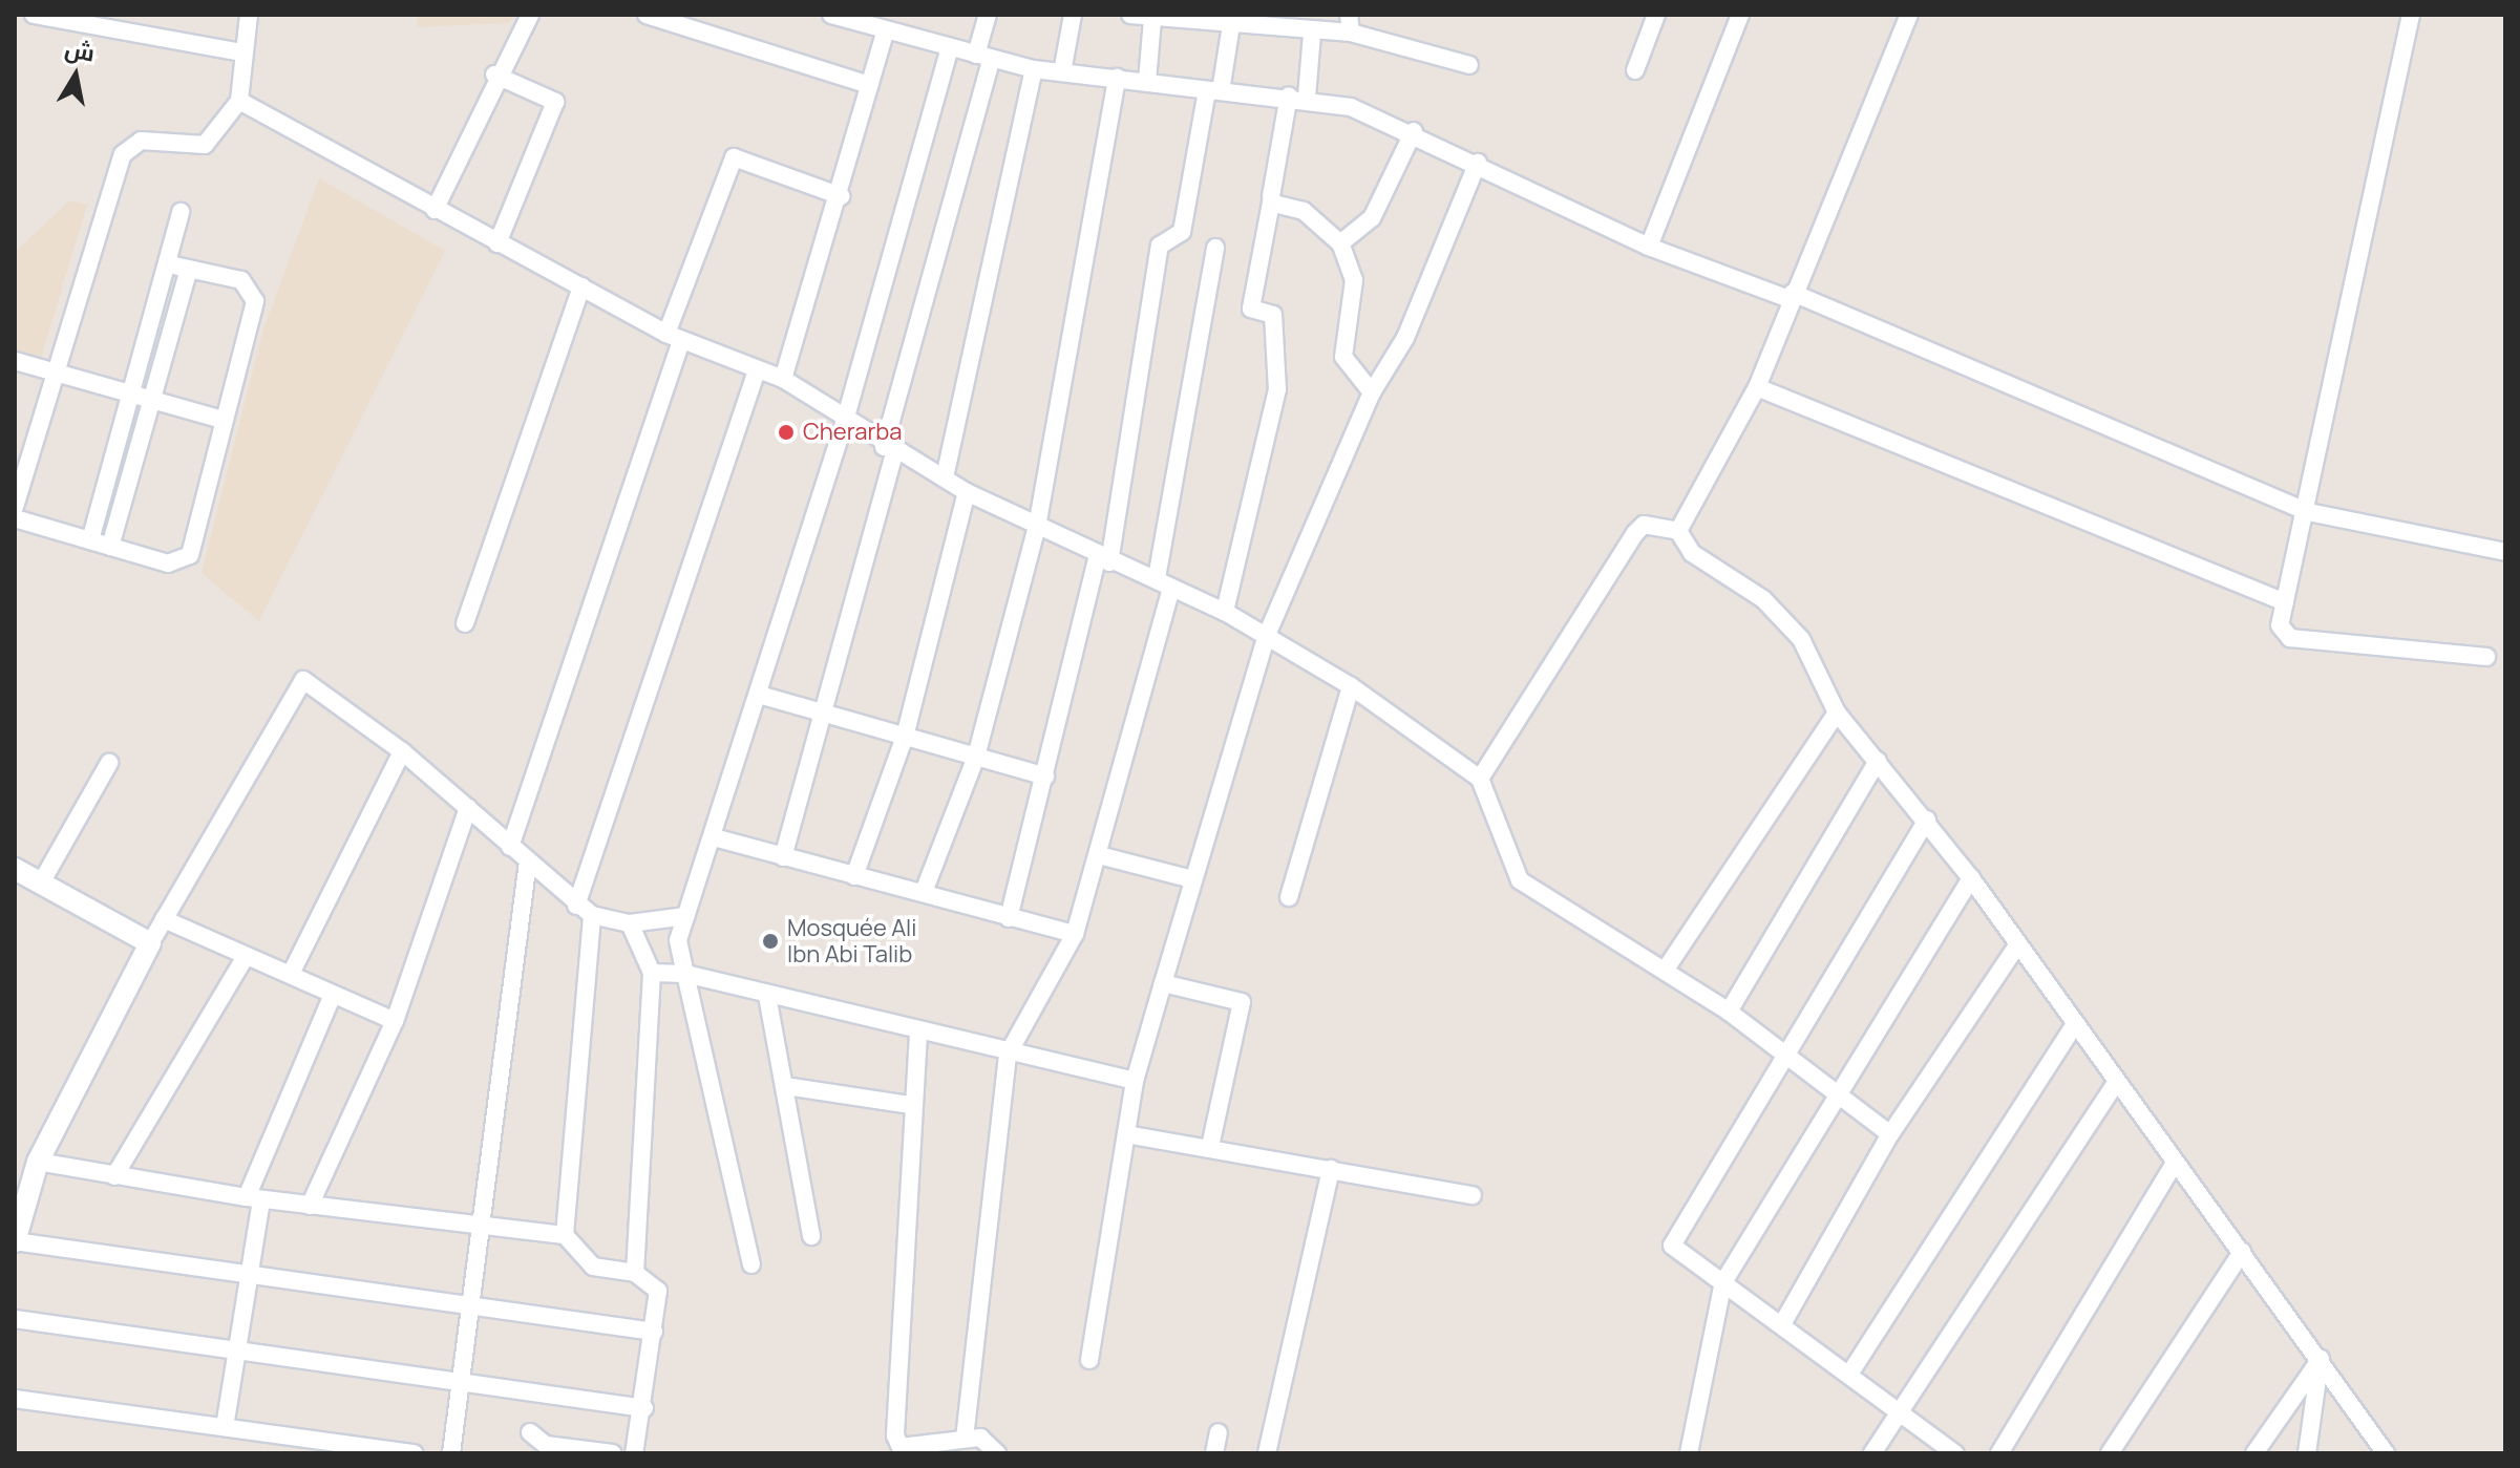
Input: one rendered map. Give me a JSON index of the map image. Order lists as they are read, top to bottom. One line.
{"places":["Cherarba","Mosquée Ali Ibn Abi Talib"],"north":"top"}
